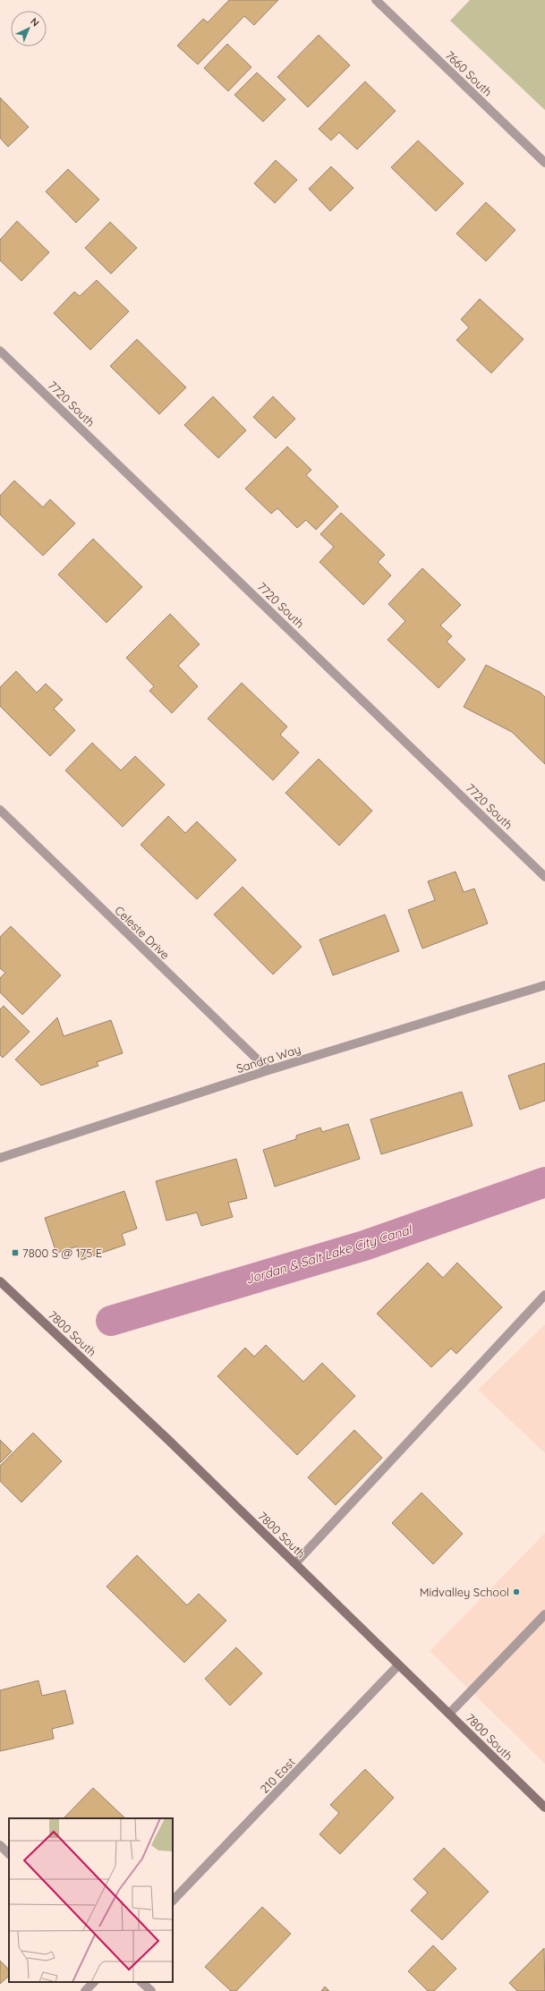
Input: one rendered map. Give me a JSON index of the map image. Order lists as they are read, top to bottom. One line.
{"streets":{"main road":["7800 South"],"street":["7660 South","7720 South","Celeste Drive","Sandra Way","210 East"]},"crossings":[["Celeste Drive","Sandra Way"],["7800 South","210 East"]],"water":["Jordan & Salt Lake City Canal"],"places":{"transit":["7800 S @ 175 E"],"other":["Midvalley School"]},"north":"top right"}
